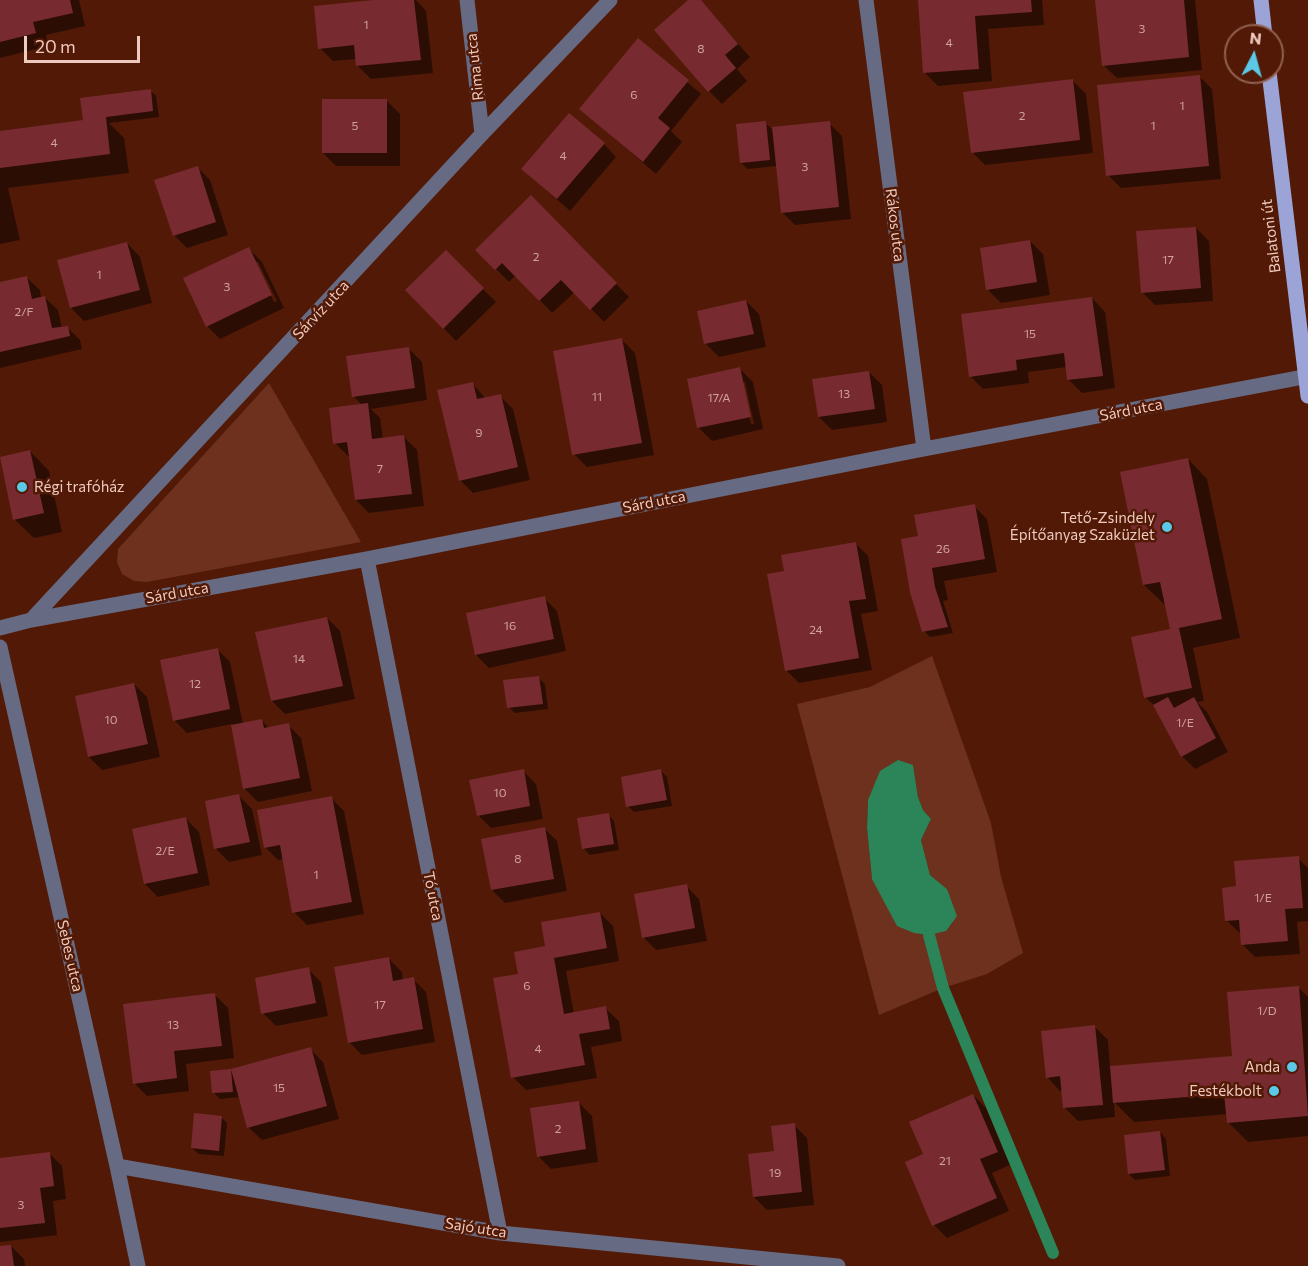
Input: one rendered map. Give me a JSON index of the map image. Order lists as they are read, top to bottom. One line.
{"streets":{"main road":["Balatoni út"],"street":["Rima utca","Rákos utca","Sárvíz utca","Sárd utca","Tó utca","Sebes utca","Sajó utca"]},"crossings":[["Rima utca","Sárvíz utca"],["Rákos utca","Sárd utca"],["Balatoni út","Sárd utca"],["Sárvíz utca","Sárd utca"],["Sárd utca","Tó utca"],["Tó utca","Sajó utca"],["Sebes utca","Sajó utca"]],"places":["Régi trafóház","Tető-Zsindely Építőanyag Szaküzlet","Anda","Festékbolt"],"house_numbers":["1","3","4","8","6","1","2","5","1","4","4","3","2","17","1","3","2/F","15","13","11","17/A","9","7","26","16","24","14","12","10","1/E","10","2/E","8","1","1/E","6","17","1/D","13","4","15","2","21","19","3"],"scale_bar":"20 m","north":"top"}
